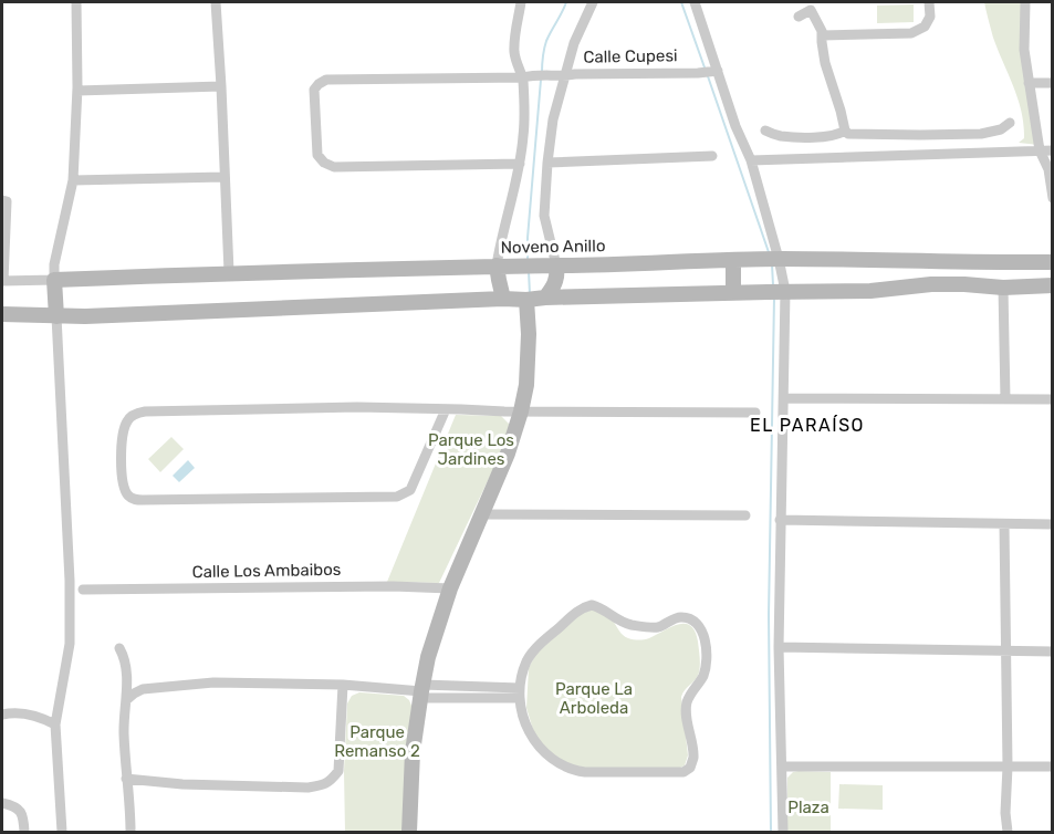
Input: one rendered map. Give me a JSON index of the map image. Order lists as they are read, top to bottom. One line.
{"streets":{"street":["Calle Cupesi","Noveno Anillo","Calle Los Ambaibos"]},"districts":["EL PARAÍSO"],"parks":["Parque Los Jardines","Parque La Arboleda","Parque Remanso 2","Plaza"]}
